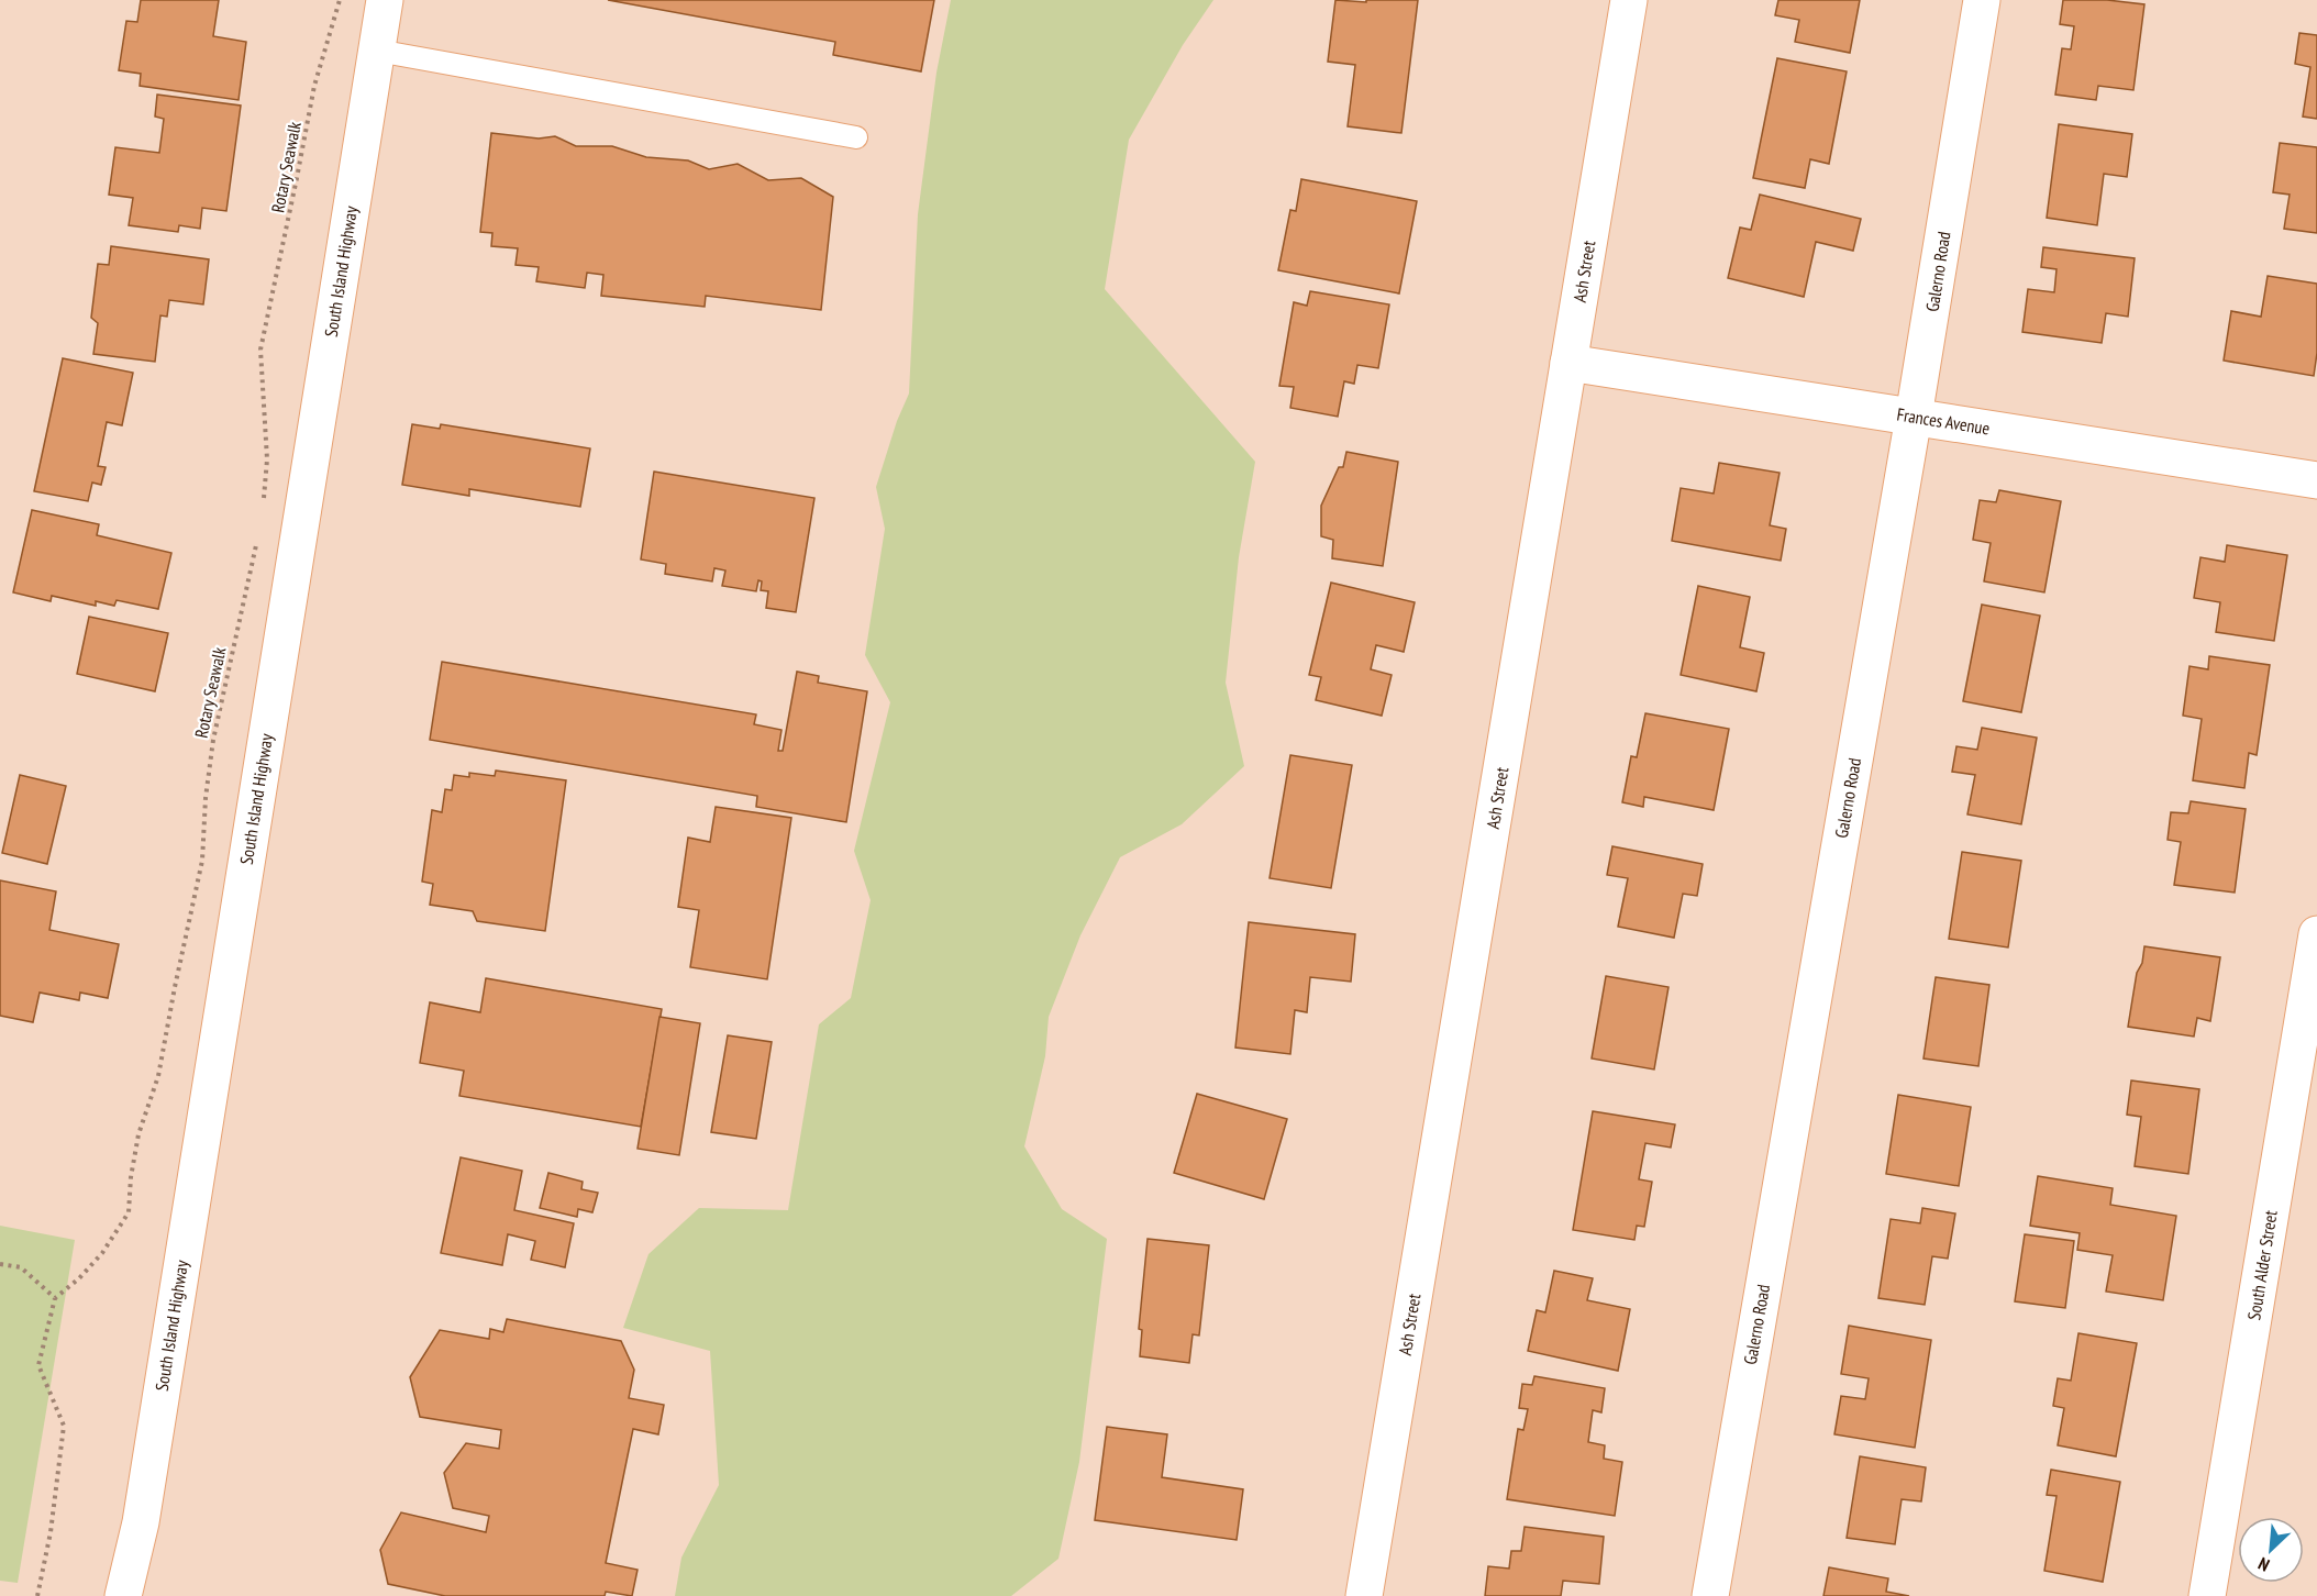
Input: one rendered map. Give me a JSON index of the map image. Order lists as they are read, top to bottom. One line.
{"streets":{"street":["South Island Highway","Ash Street","Galerno Road","Frances Avenue","South Alder Street"],"path":["Rotary Seawalk"]},"crossings":[["Ash Street","Frances Avenue"],["Galerno Road","Frances Avenue"]],"north":"bottom left"}
